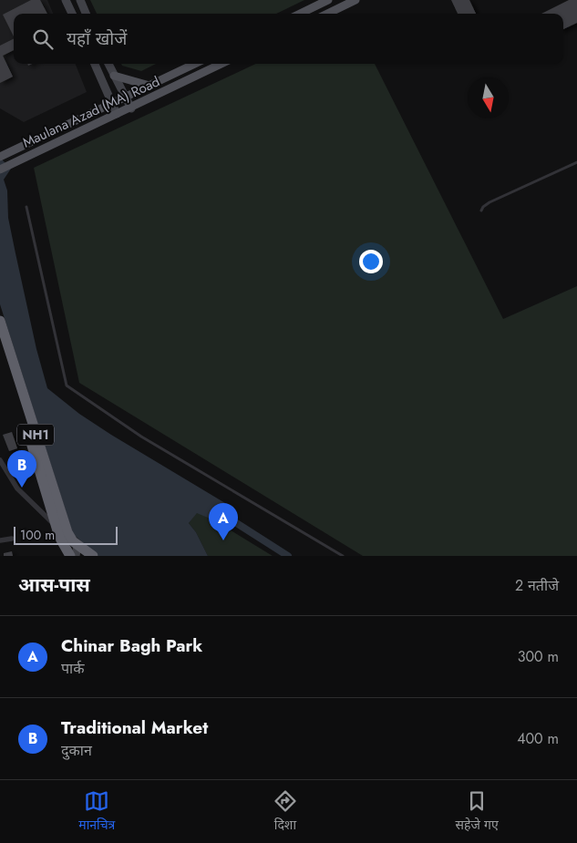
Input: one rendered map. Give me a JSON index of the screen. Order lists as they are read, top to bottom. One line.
{"streets":{"highway":["NH1"],"main road":["Maulana Azad (MA) Road"]},"scale_bar":"100 m","north":"bottom","page":{"search":"यहाँ खोजें","pins":["B","A"],"scale":"100 m","heading":["आस-पास","2 नतीजे"],"list":[{"mark":"A","name":"Chinar Bagh Park","note":"पार्क","value":"300 m"},{"mark":"B","name":"Traditional Market","note":"दुकान","value":"400 m"}],"nav":["मानचित्र","दिशा","सहेजे गए"]}}
